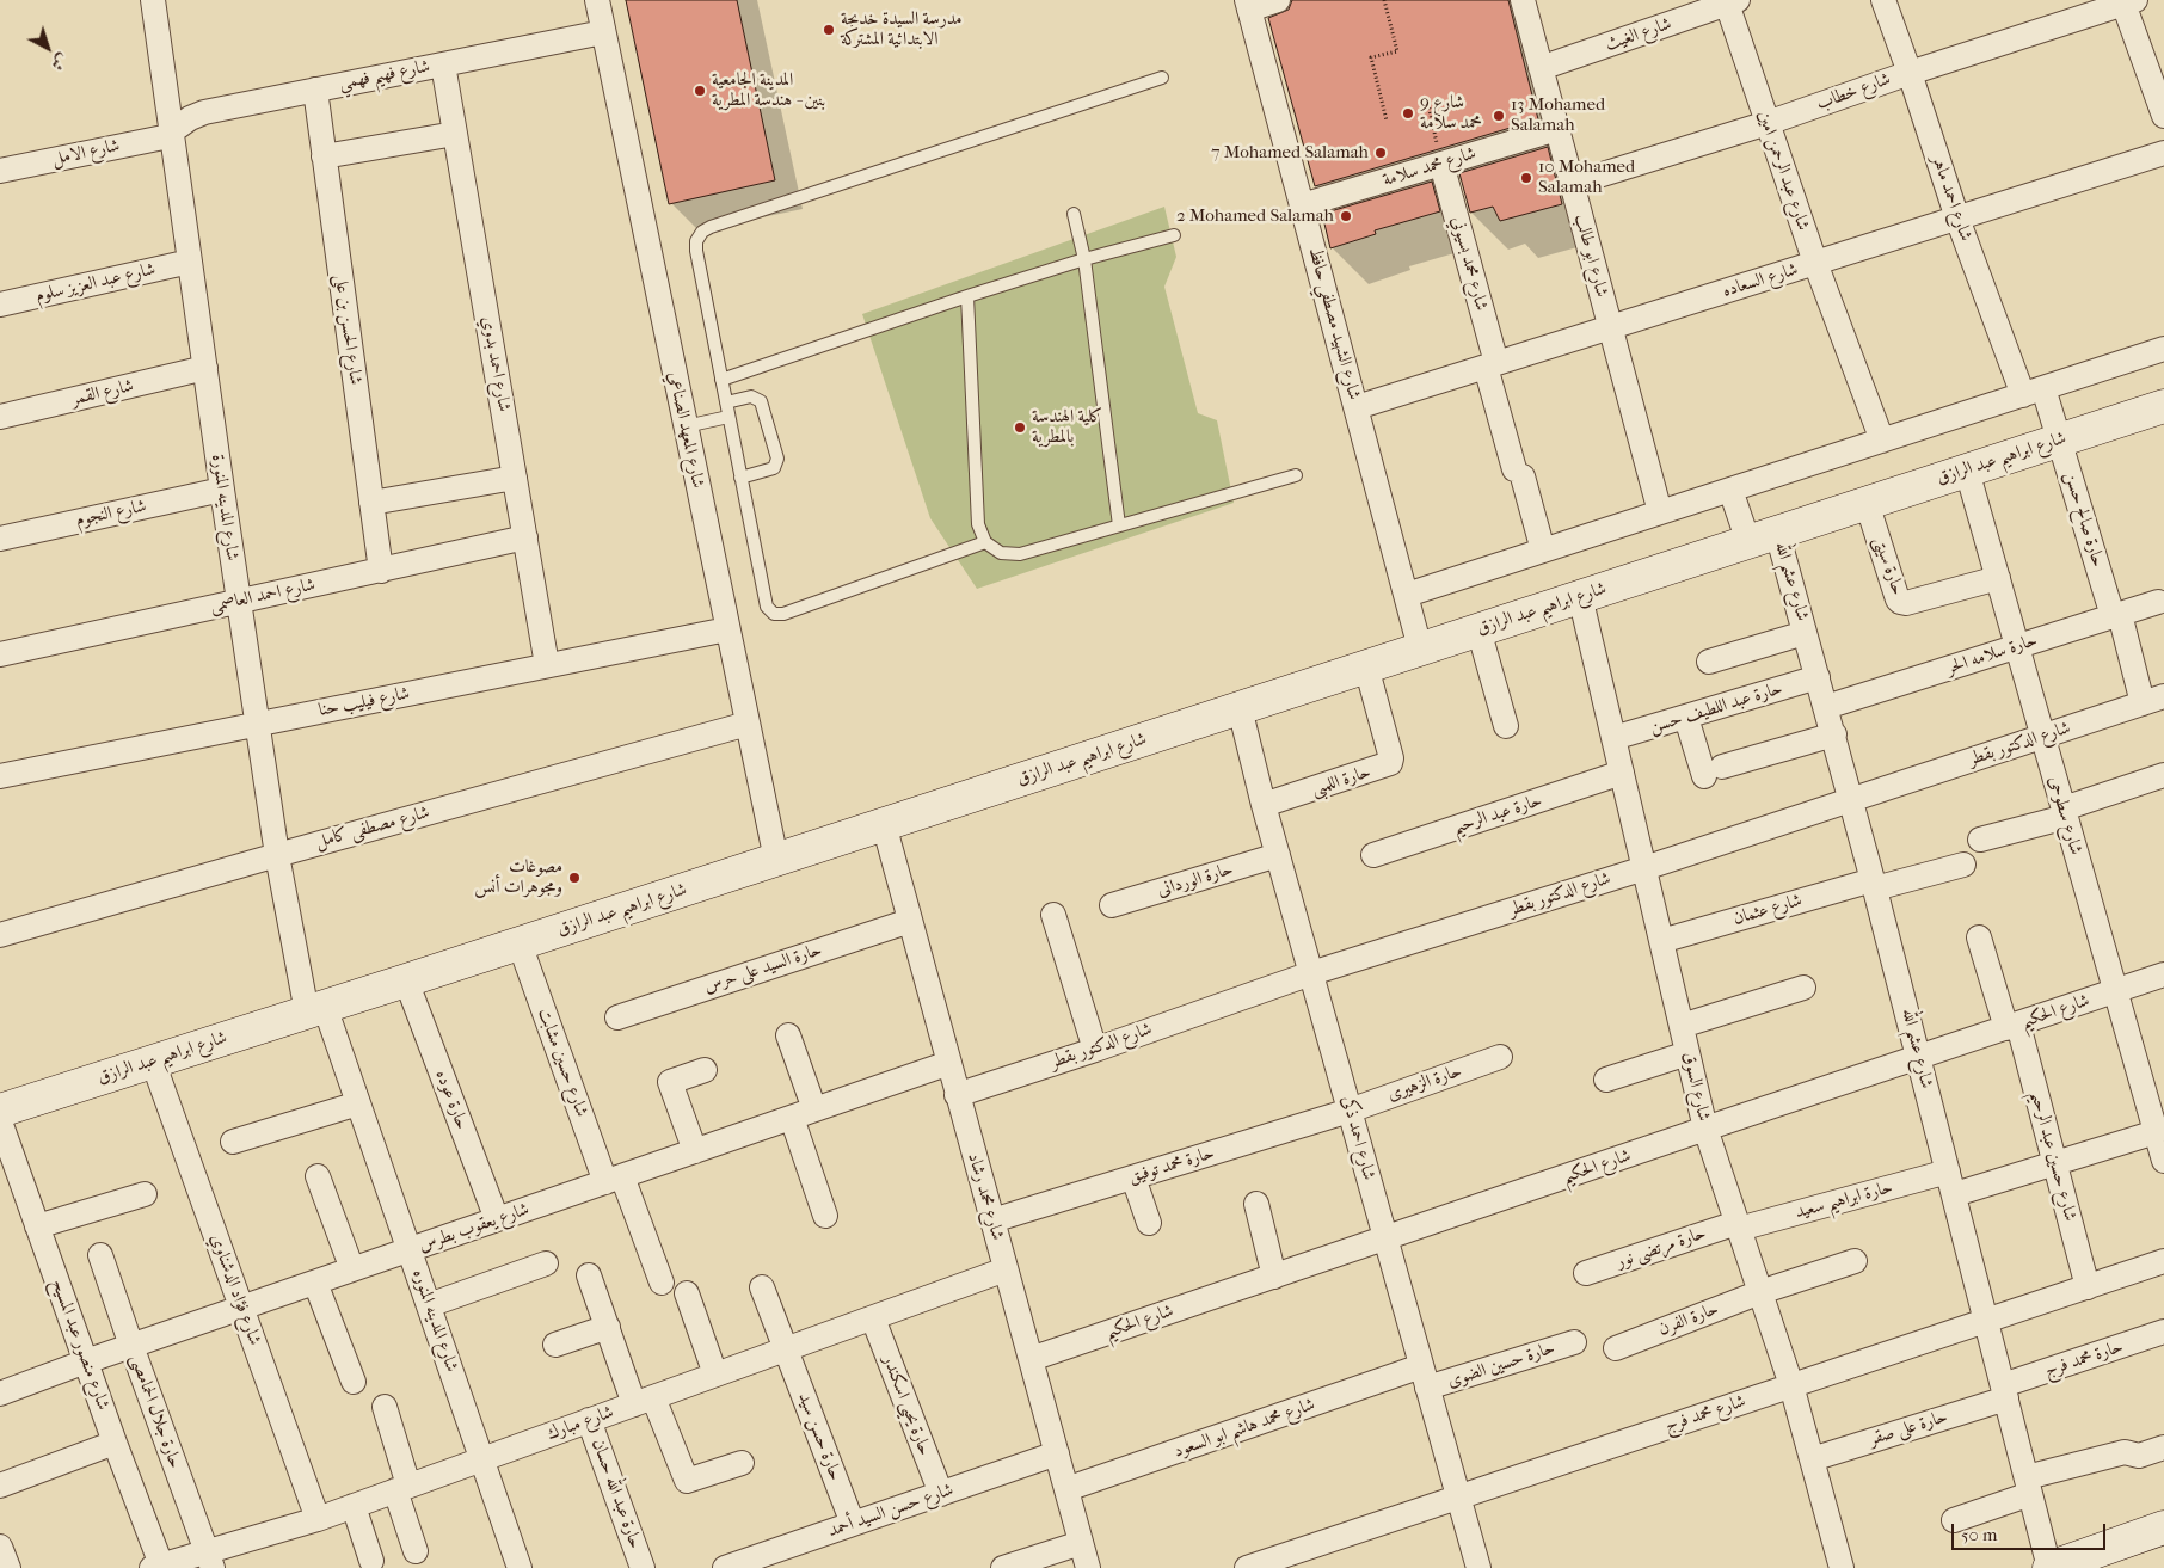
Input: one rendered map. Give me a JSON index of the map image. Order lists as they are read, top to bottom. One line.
{"streets":{"main road":["شارع ابراهيم عبد الرازق"],"street":["شارع الغيث","شارع فهيم فهمي","شارع خطاب","شارع الامل","شارع محمد سلامة","شارع عبد الرحمن امين","شارع احمد ماهر","شارع ابو طالب","شارع محمد بسيوني","شارع السعاده","شارع عبد العزيز سلوم","شارع الشهيد مصطفي حافظ","شارع الحسن بن على","شارع احمد بدوي","شارع القمر","شارع المعهد الصناعي","شارع المدينه المنورة","شارع النجوم","حارة صالح حسن","حارة سيتى","شارع عشم الله","شارع احمد العاصمى","حارة سلامه الحر","شارع فيليب حنا","حارة عبد اللطيف حسن","شارع الدكتور بقطر","حارة اللمبى","حارة عبد الرحيم","شارع سطوحى","شارع مصطفى كامل","حارة الوردانى","شارع عثمان","حارة السيد على حرس","شارع الحكيم","شارع حسين مشابت","حارة الزهيرى","شارع السوق","حارة عوده","شارع احمد ذكى","شارع حسين عبد الرحيم","حارة محمد توفيق","شارع محمد رشاد","حارة ابراهيم سعيد","شارع يعقوب بطرس","حارة مرتضى نور","شارع فؤاد الدشناوي","حارة الفرن","شارع المدينه المنوره","شارع منصور عبد المسيح","حارة محمد فرج","حارة حسين الضوى","حارة يحيى اسكندر","حارة جلال الحمامصى","شارع محمد فرج","شارع مبارك","شارع محمد هاشم ابو السعود","حارة على صقر","حارة حسن سيد","حارة عبد الله حسان","شارع حسن السيد أحمد"]},"crossings":[["شارع الغيث","شارع عبد الرحمن امين"],["شارع الغيث","شارع ابو طالب"],["شارع فهيم فهمي","شارع الامل"],["شارع فهيم فهمي","شارع الحسن بن على"],["شارع فهيم فهمي","شارع احمد بدوي"],["شارع فهيم فهمي","شارع المعهد الصناعي"],["شارع فهيم فهمي","شارع المدينه المنورة"],["شارع خطاب","شارع عبد الرحمن امين"],["شارع خطاب","شارع احمد ماهر"],["شارع خطاب","شارع ابو طالب"],["شارع الامل","شارع المدينه المنورة"],["شارع محمد سلامة","شارع ابو طالب"],["شارع محمد سلامة","شارع محمد بسيوني"],["شارع محمد سلامة","شارع الشهيد مصطفي حافظ"],["شارع عبد الرحمن امين","شارع السعاده"],["شارع احمد ماهر","شارع السعاده"],["شارع احمد ماهر","حارة صالح حسن"],["شارع ابو طالب","شارع السعاده"],["شارع محمد بسيوني","شارع السعاده"],["شارع السعاده","شارع الشهيد مصطفي حافظ"],["شارع عبد العزيز سلوم","شارع المدينه المنورة"],["شارع الشهيد مصطفي حافظ","شارع ابراهيم عبد الرازق"],["شارع الحسن بن على","شارع احمد العاصمى"],["شارع احمد بدوي","شارع احمد العاصمى"],["شارع احمد بدوي","شارع فيليب حنا"],["شارع القمر","شارع المدينه المنورة"],["شارع المعهد الصناعي","شارع ابراهيم عبد الرازق"],["شارع المعهد الصناعي","شارع فيليب حنا"],["شارع المعهد الصناعي","شارع مصطفى كامل"],["شارع ابراهيم عبد الرازق","شارع المدينه المنورة"],["شارع ابراهيم عبد الرازق","حارة صالح حسن"],["شارع ابراهيم عبد الرازق","حارة سيتى"],["شارع ابراهيم عبد الرازق","شارع عشم الله"],["شارع ابراهيم عبد الرازق","حارة اللمبى"],["شارع ابراهيم عبد الرازق","شارع سطوحى"],["شارع ابراهيم عبد الرازق","شارع حسين مشابت"],["شارع ابراهيم عبد الرازق","شارع السوق"],["شارع ابراهيم عبد الرازق","حارة عوده"],["شارع ابراهيم عبد الرازق","شارع احمد ذكى"],["شارع ابراهيم عبد الرازق","شارع محمد رشاد"],["شارع ابراهيم عبد الرازق","شارع فؤاد الدشناوي"],["شارع ابراهيم عبد الرازق","شارع المدينه المنوره"],["شارع المدينه المنورة","شارع النجوم"],["شارع المدينه المنورة","شارع احمد العاصمى"],["شارع المدينه المنورة","شارع فيليب حنا"],["شارع المدينه المنورة","شارع مصطفى كامل"],["شارع المدينه المنورة","شارع المدينه المنوره"],["حارة صالح حسن","حارة سلامه الحر"],["حارة صالح حسن","شارع الدكتور بقطر"],["حارة سيتى","شارع سطوحى"],["شارع عشم الله","حارة سلامه الحر"],["شارع عشم الله","حارة عبد اللطيف حسن"],["شارع عشم الله","شارع الدكتور بقطر"],["شارع عشم الله","شارع عثمان"],["شارع عشم الله","شارع الحكيم"],["شارع عشم الله","حارة ابراهيم سعيد"],["شارع عشم الله","حارة محمد فرج"],["شارع عشم الله","شارع محمد فرج"],["شارع عشم الله","حارة على صقر"],["حارة سلامه الحر","شارع سطوحى"],["حارة عبد اللطيف حسن","شارع السوق"],["شارع الدكتور بقطر","شارع سطوحى"],["شارع الدكتور بقطر","شارع السوق"],["شارع الدكتور بقطر","شارع احمد ذكى"],["شارع الدكتور بقطر","شارع محمد رشاد"],["حارة اللمبى","شارع احمد ذكى"],["حارة عبد الرحيم","شارع السوق"],["شارع سطوحى","شارع الحكيم"],["حارة الوردانى","شارع احمد ذكى"],["شارع عثمان","شارع السوق"],["حارة السيد على حرس","شارع محمد رشاد"],["شارع الحكيم","شارع السوق"],["شارع الحكيم","شارع احمد ذكى"],["شارع الحكيم","شارع حسين عبد الرحيم"],["شارع الحكيم","شارع محمد رشاد"],["شارع حسين مشابت","شارع يعقوب بطرس"],["حارة الزهيرى","شارع احمد ذكى"],["حارة الزهيرى","حارة محمد توفيق"],["شارع السوق","حارة ابراهيم سعيد"],["شارع السوق","حارة مرتضى نور"],["شارع السوق","حارة الفرن"],["شارع السوق","شارع محمد فرج"],["شارع السوق","حارة على صقر"],["حارة عوده","شارع يعقوب بطرس"],["شارع احمد ذكى","حارة محمد توفيق"],["شارع احمد ذكى","حارة حسين الضوى"],["شارع احمد ذكى","شارع محمد فرج"],["شارع احمد ذكى","شارع محمد هاشم ابو السعود"],["شارع حسين عبد الرحيم","شارع محمد فرج"],["حارة محمد توفيق","شارع محمد رشاد"],["شارع محمد رشاد","شارع يعقوب بطرس"],["شارع محمد رشاد","شارع مبارك"],["شارع محمد رشاد","شارع محمد هاشم ابو السعود"],["شارع محمد رشاد","شارع حسن السيد أحمد"],["حارة ابراهيم سعيد","حارة مرتضى نور"],["شارع يعقوب بطرس","شارع فؤاد الدشناوي"],["شارع يعقوب بطرس","شارع المدينه المنوره"],["شارع يعقوب بطرس","شارع منصور عبد المسيح"],["شارع يعقوب بطرس","حارة جلال الحمامصى"],["شارع فؤاد الدشناوي","شارع مبارك"],["شارع المدينه المنوره","شارع مبارك"],["شارع منصور عبد المسيح","شارع مبارك"],["حارة محمد فرج","حارة على صقر"],["حارة حسين الضوى","شارع محمد هاشم ابو السعود"],["حارة يحيى اسكندر","شارع مبارك"],["حارة يحيى اسكندر","شارع حسن السيد أحمد"],["حارة جلال الحمامصى","شارع مبارك"],["شارع مبارك","حارة حسن سيد"],["شارع مبارك","حارة عبد الله حسان"],["حارة حسن سيد","شارع حسن السيد أحمد"]],"places":["مدرسة السيدة خديجة الابتدائية المشتركة","المدينة الجامعية بنين - هندسة المطرية","9 شارع محمد سلامة","13 Mohamed Salamah","7 Mohamed Salamah","10 Mohamed Salamah","2 Mohamed Salamah","كلية الهندسة بالمطرية","مصوغات ومجوهرات أنس"],"scale_bar":"50 m","north":"bottom right"}
